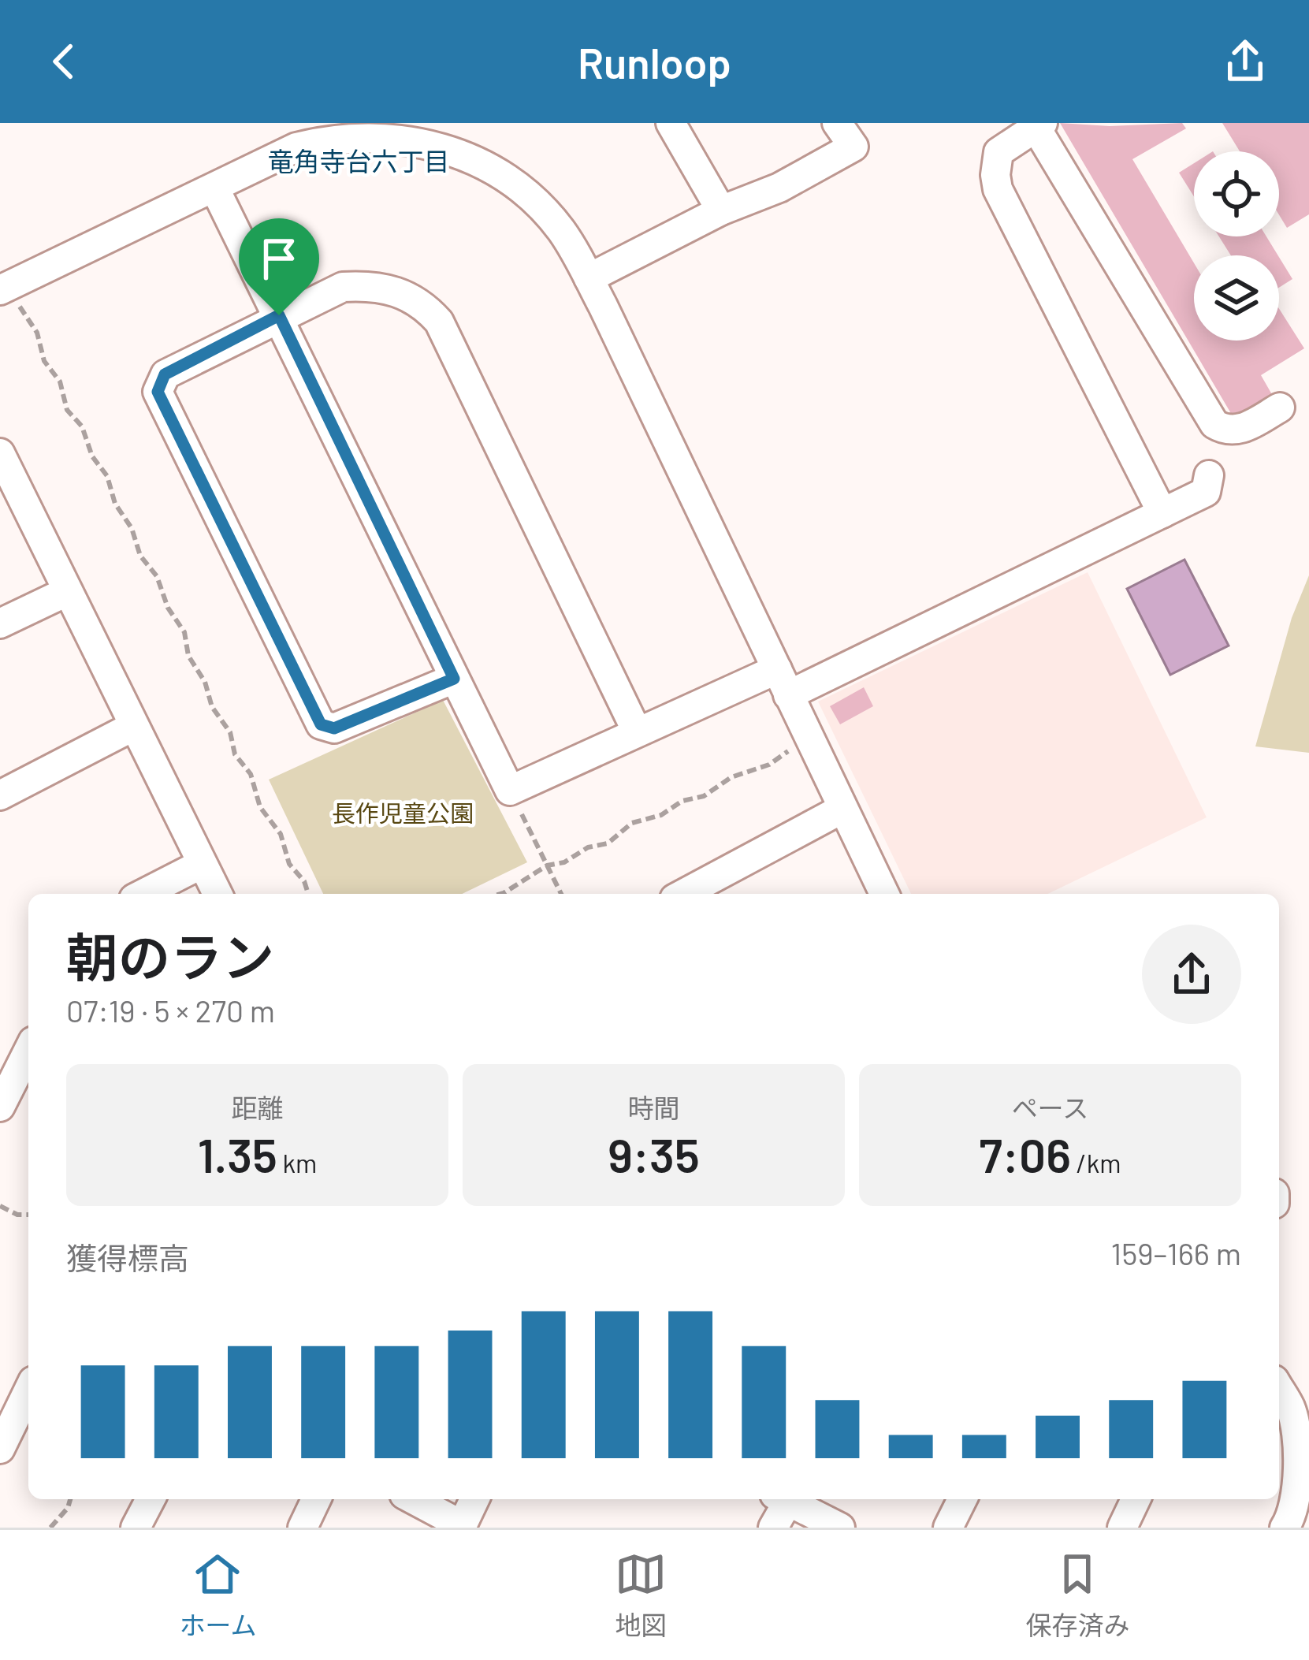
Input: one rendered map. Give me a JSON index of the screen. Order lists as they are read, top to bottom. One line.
{"districts":["竜角寺台六丁目"],"parks":["長作児童公園"],"page":{"header":"Runloop","heading":["朝のラン","07:19 · 5 × 270 m"],"stats":[["距離","1.35 km"],["時間","9:35"],["ペース","7:06 /km"]],"chart":["獲得標高","159–166 m"],"tabs":["ホーム","地図","保存済み"]}}
